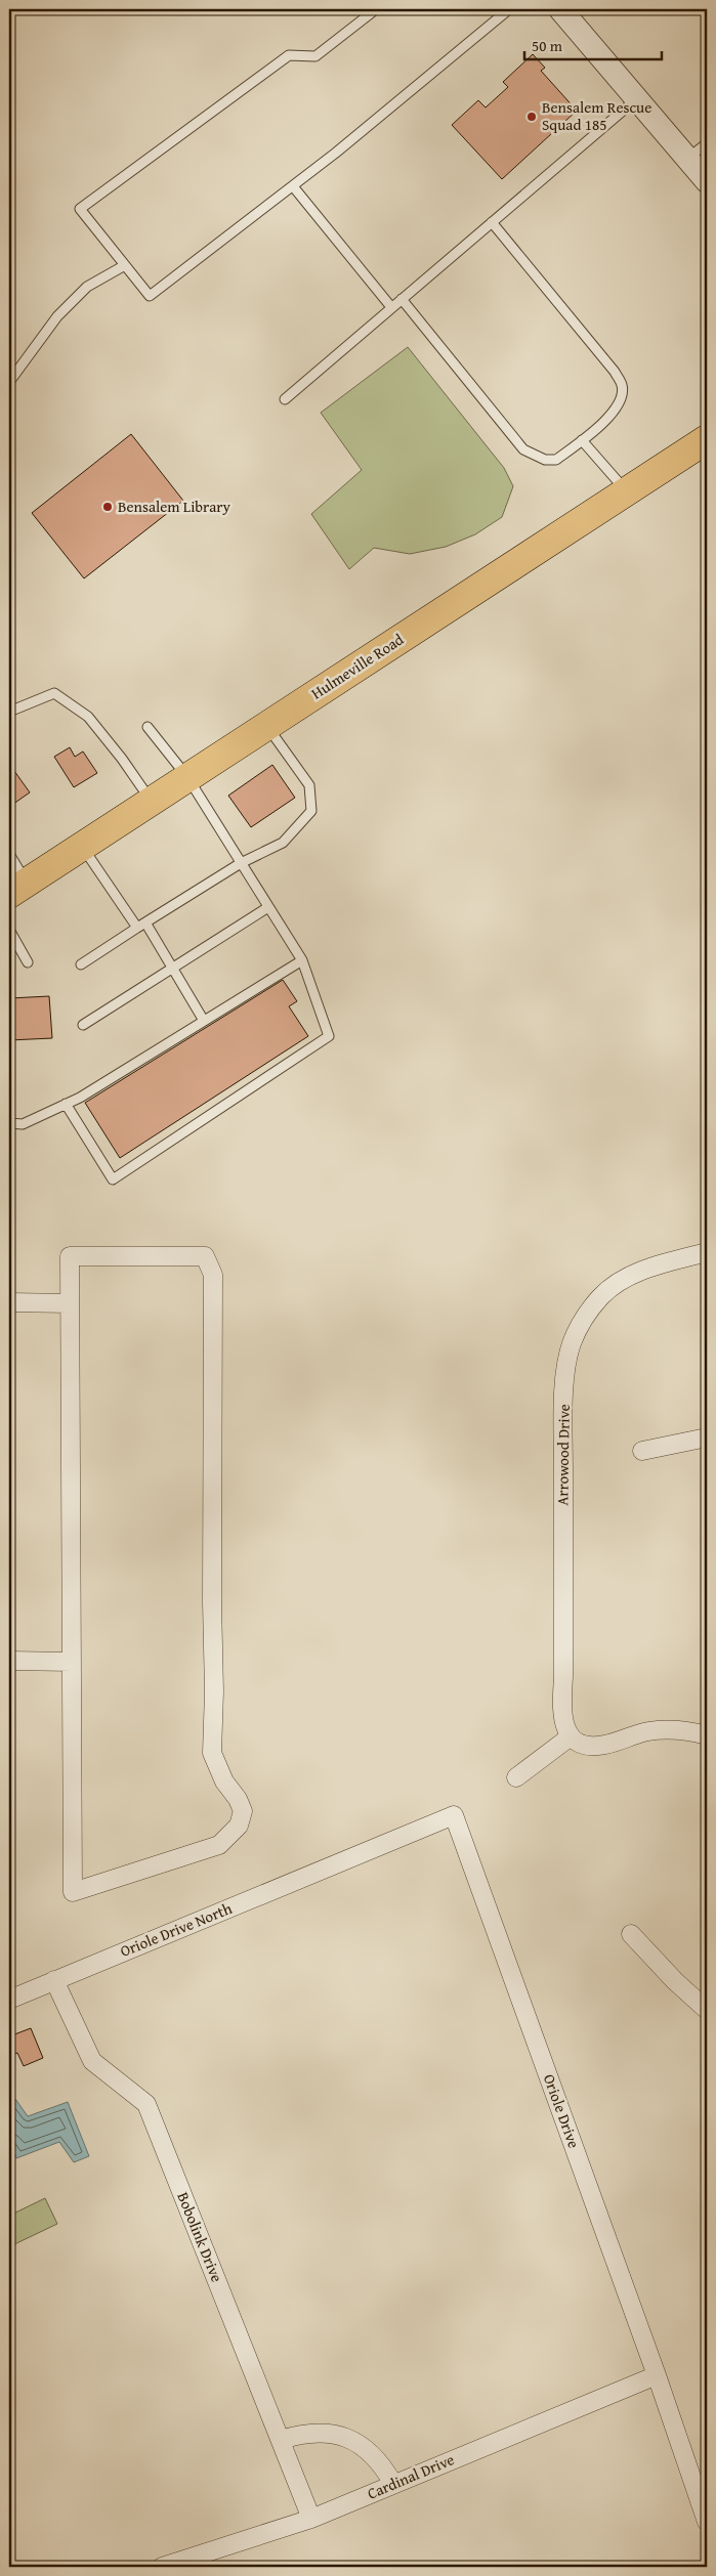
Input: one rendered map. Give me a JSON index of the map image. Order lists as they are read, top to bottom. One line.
{"streets":{"main road":["Hulmeville Road"],"street":["Arrowood Drive","Oriole Drive North","Oriole Drive","Bobolink Drive","Cardinal Drive"]},"crossings":[["Oriole Drive North","Oriole Drive"],["Oriole Drive North","Bobolink Drive"],["Oriole Drive","Cardinal Drive"],["Bobolink Drive","Cardinal Drive"]],"places":["Bensalem Rescue Squad 185","Bensalem Library"],"scale_bar":"50 m"}
